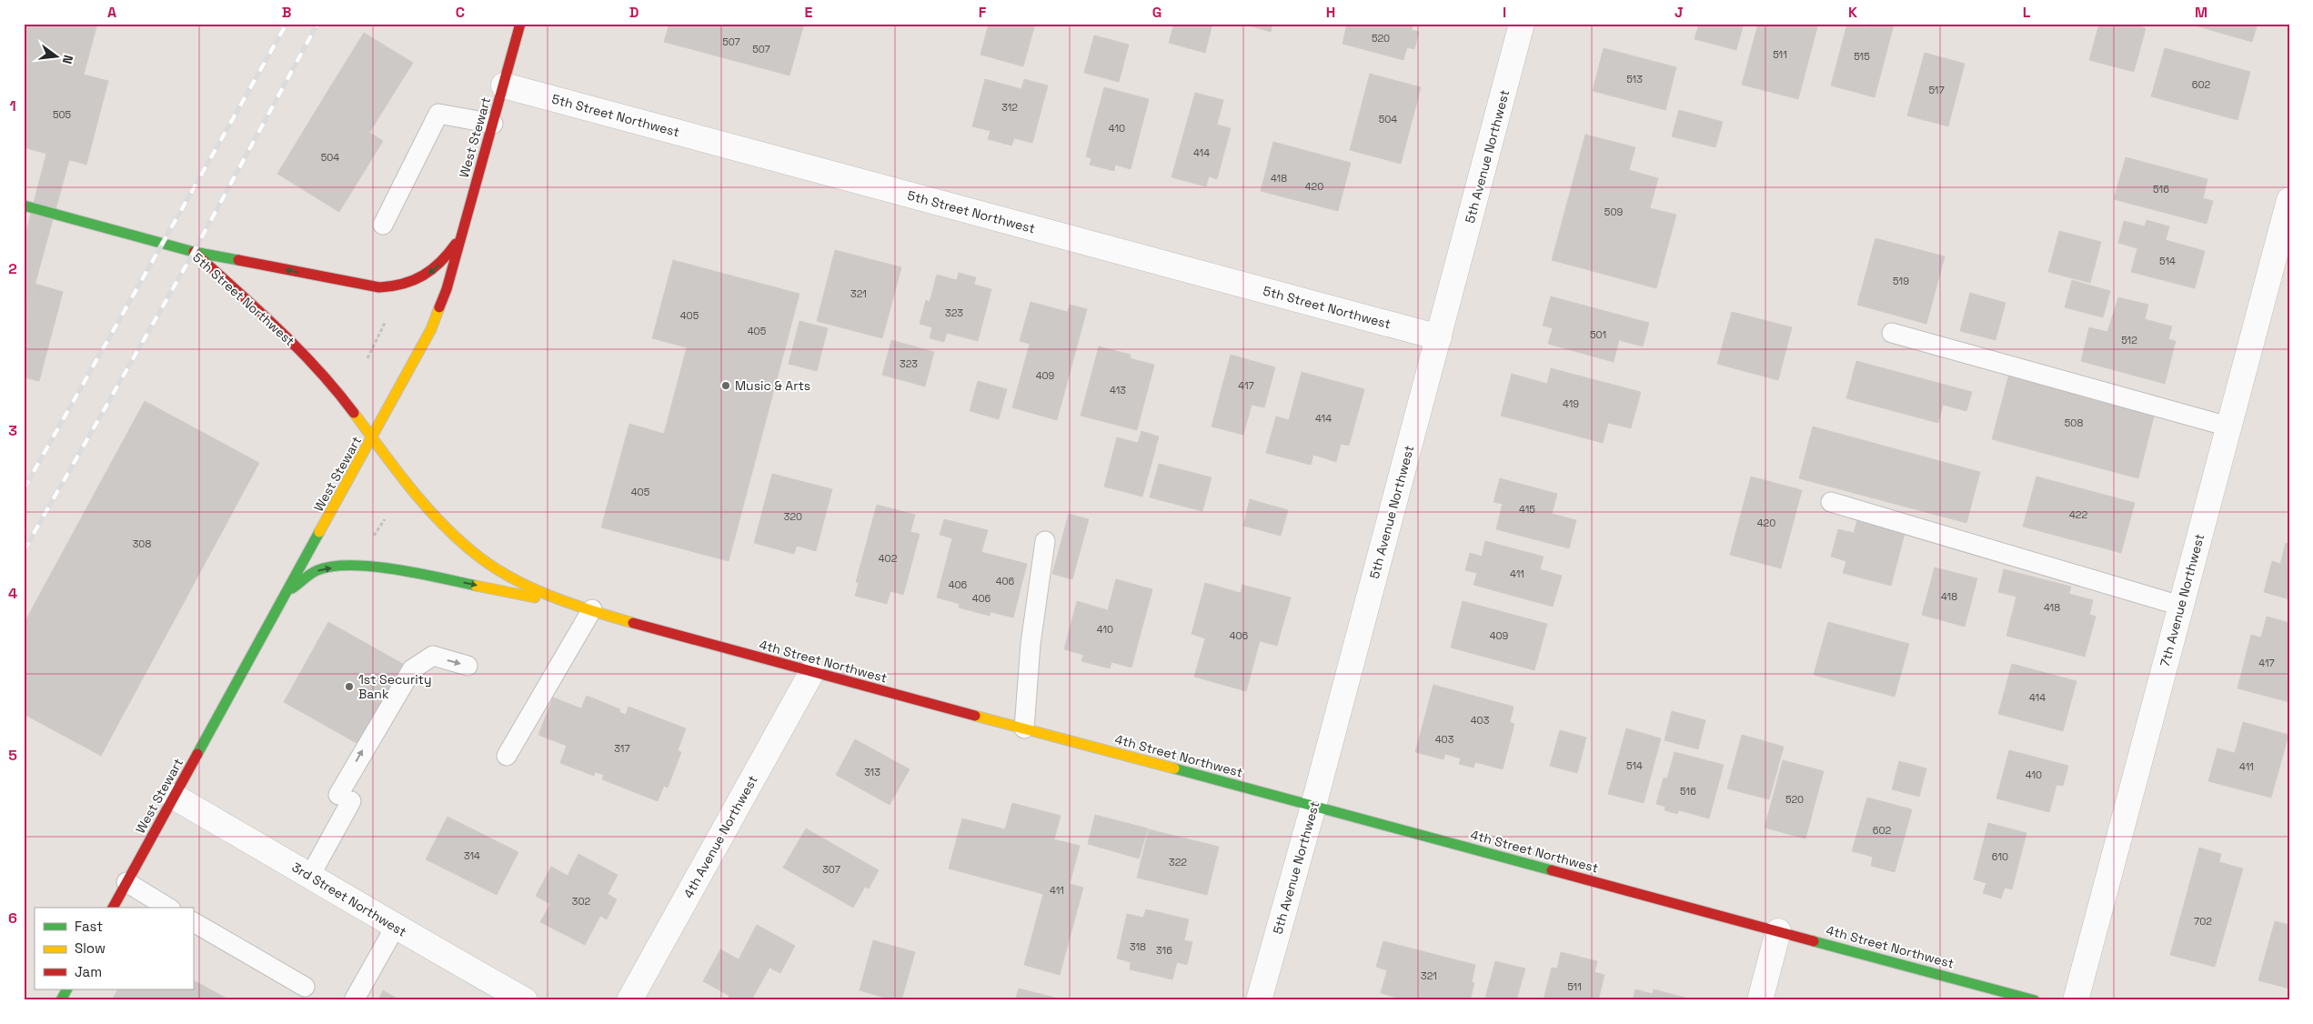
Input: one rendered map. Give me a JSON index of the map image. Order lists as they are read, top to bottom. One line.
{"streets":{"main road":["5th Street Northwest","West Stewart","4th Street Northwest"],"street":["5th Avenue Northwest","7th Avenue Northwest","4th Avenue Northwest","3rd Street Northwest"]},"crossings":[["5th Street Northwest","West Stewart"],["5th Street Northwest","5th Avenue Northwest"],["5th Street Northwest","4th Street Northwest"],["West Stewart","4th Street Northwest"],["West Stewart","3rd Street Northwest"],["5th Avenue Northwest","4th Street Northwest"],["4th Street Northwest","4th Avenue Northwest"]],"places":["Music & Arts","1st Security Bank"],"house_numbers":["520","507","507","511","515","513","602","517","312","505","504","410","414","504","418","420","516","509","514","519","321","323","405","405","501","512","323","409","417","413","419","414","508","405","415","422","320","420","308","402","411","406","406","418","406","418","410","406","409","417","414","403","403","317","514","411","313","410","516","520","602","314","610","322","307","411","302","702","318","316","321","511"],"legend":["Fast","Slow","Jam"],"north":"right","grid":{"columns":["A","B","C","D","E","F","G","H","I","J","K","L","M"],"rows":["1","2","3","4","5","6"]}}
